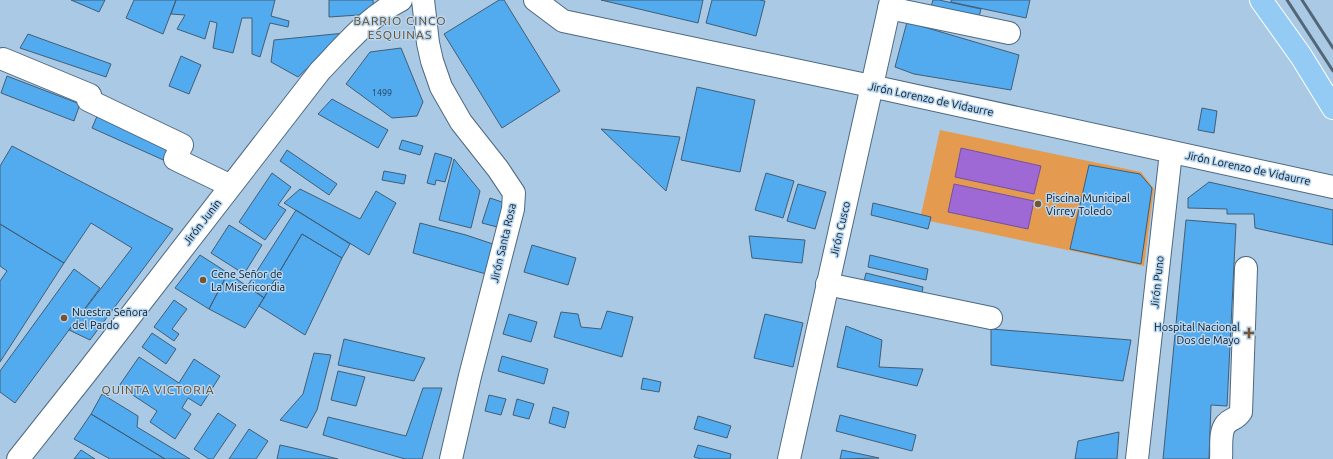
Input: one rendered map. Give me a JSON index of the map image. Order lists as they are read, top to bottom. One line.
{"streets":{"street":["Jirón Lorenzo de Vidaurre","Jirón Junín","Jirón Cusco","Jirón Santa Rosa","Jirón Puno"]},"crossings":[["Jirón Lorenzo de Vidaurre","Jirón Cusco"],["Jirón Lorenzo de Vidaurre","Jirón Puno"]],"districts":["BARRIO CINCO ESQUINAS","QUINTA VICTORIA"],"places":{"other":["Piscina Municipal Virrey Toledo","Cene Señor de La Misericordia","Nuestra Señora del Pardo"],"health":["Hospital Nacional Dos de Mayo"]},"house_numbers":["1499"]}
